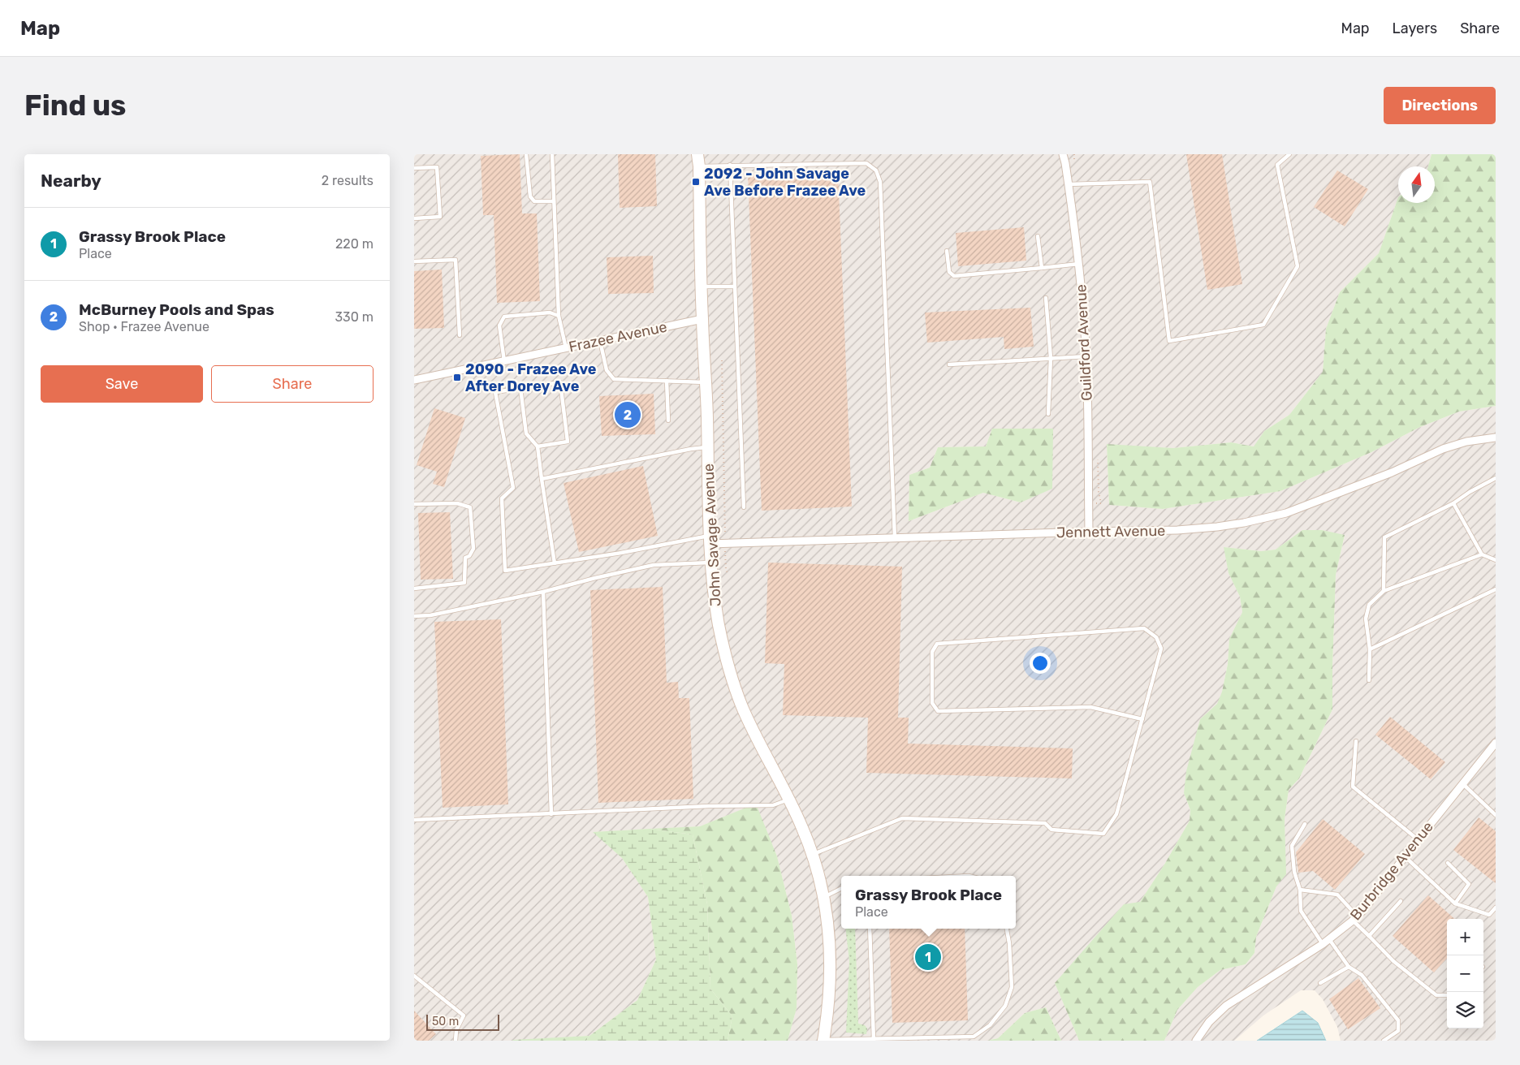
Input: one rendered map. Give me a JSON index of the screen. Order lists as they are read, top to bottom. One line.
{"streets":{"main road":["John Savage Avenue"],"street":["Frazee Avenue","Guildford Avenue","Jennett Avenue","Burbridge Avenue"]},"crossings":[["Frazee Avenue","John Savage Avenue"],["Guildford Avenue","Jennett Avenue"],["Jennett Avenue","John Savage Avenue"]],"places":{"transit":["2092 - John Savage Ave Before Frazee Ave","2090 - Frazee Ave After Dorey Ave"]},"scale_bar":"50 m","north":"top","page":{"header":"Map","nav":["Map","Layers","Share"],"buttons":["Directions",["Save","Share"]],"title":"Find us","heading":["Nearby","2 results"],"list":[{"mark":"1","name":"Grassy Brook Place","note":"Place","value":"220 m"},{"mark":"2","name":"McBurney Pools and Spas","note":"Shop · Frazee Avenue","value":"330 m"}],"pins":["2","1"],"popup":["Grassy Brook Place","Place"],"map_buttons":["+","−"],"scale":"50 m"}}
